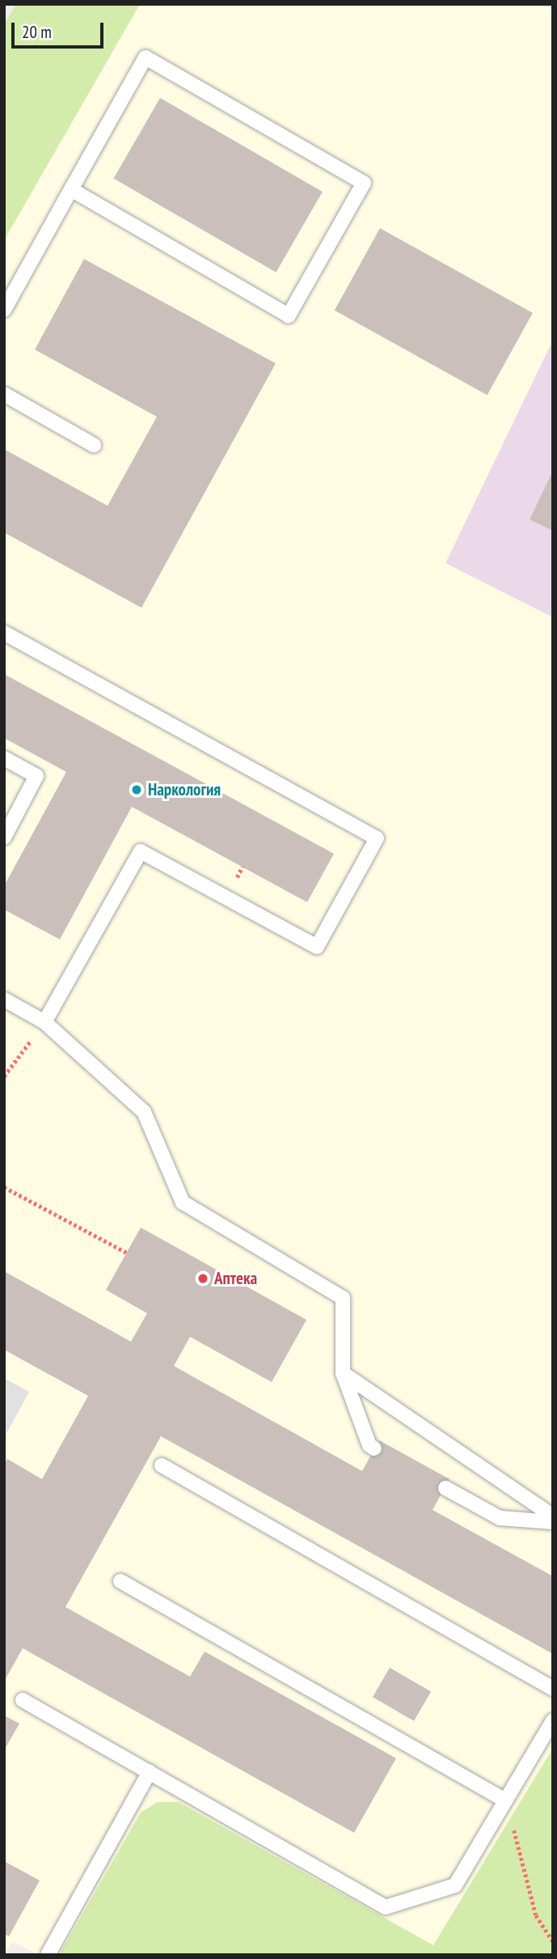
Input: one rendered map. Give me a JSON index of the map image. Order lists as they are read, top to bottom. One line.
{"places":["Наркология","Аптека"],"scale_bar":"20 m"}
